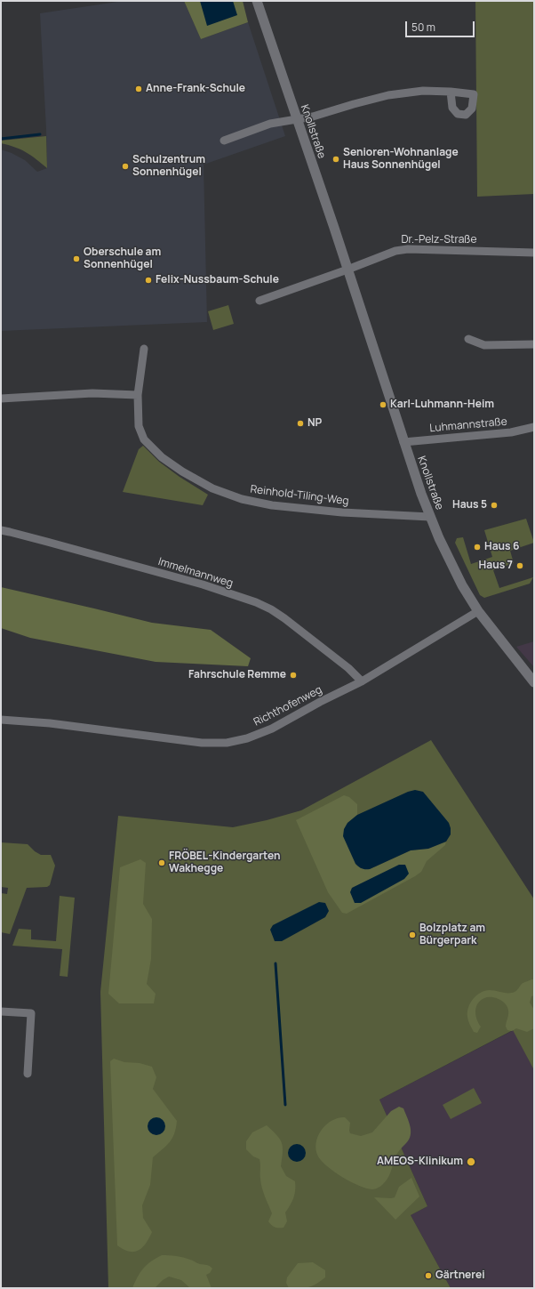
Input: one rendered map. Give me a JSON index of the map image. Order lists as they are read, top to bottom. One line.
{"streets":{"street":["Knollstraße","Dr.-Pelz-Straße","Luhmannstraße","Reinhold-Tiling-Weg","Immelmannweg","Richthofenweg"]},"crossings":[["Knollstraße","Dr.-Pelz-Straße"],["Knollstraße","Luhmannstraße"],["Knollstraße","Reinhold-Tiling-Weg"],["Knollstraße","Richthofenweg"],["Immelmannweg","Richthofenweg"]],"places":["Anne-Frank-Schule","Senioren-Wohnanlage Haus Sonnenhügel","Schulzentrum Sonnenhügel","Oberschule am Sonnenhügel","Felix-Nussbaum-Schule","Karl-Luhmann-Heim","NP","Haus 5","Haus 6","Haus 7","Fahrschule Remme","FRÖBEL-Kindergarten Wakhegge","Bolzplatz am Bürgerpark","AMEOS-Klinikum","Gärtnerei"],"scale_bar":"50 m"}
